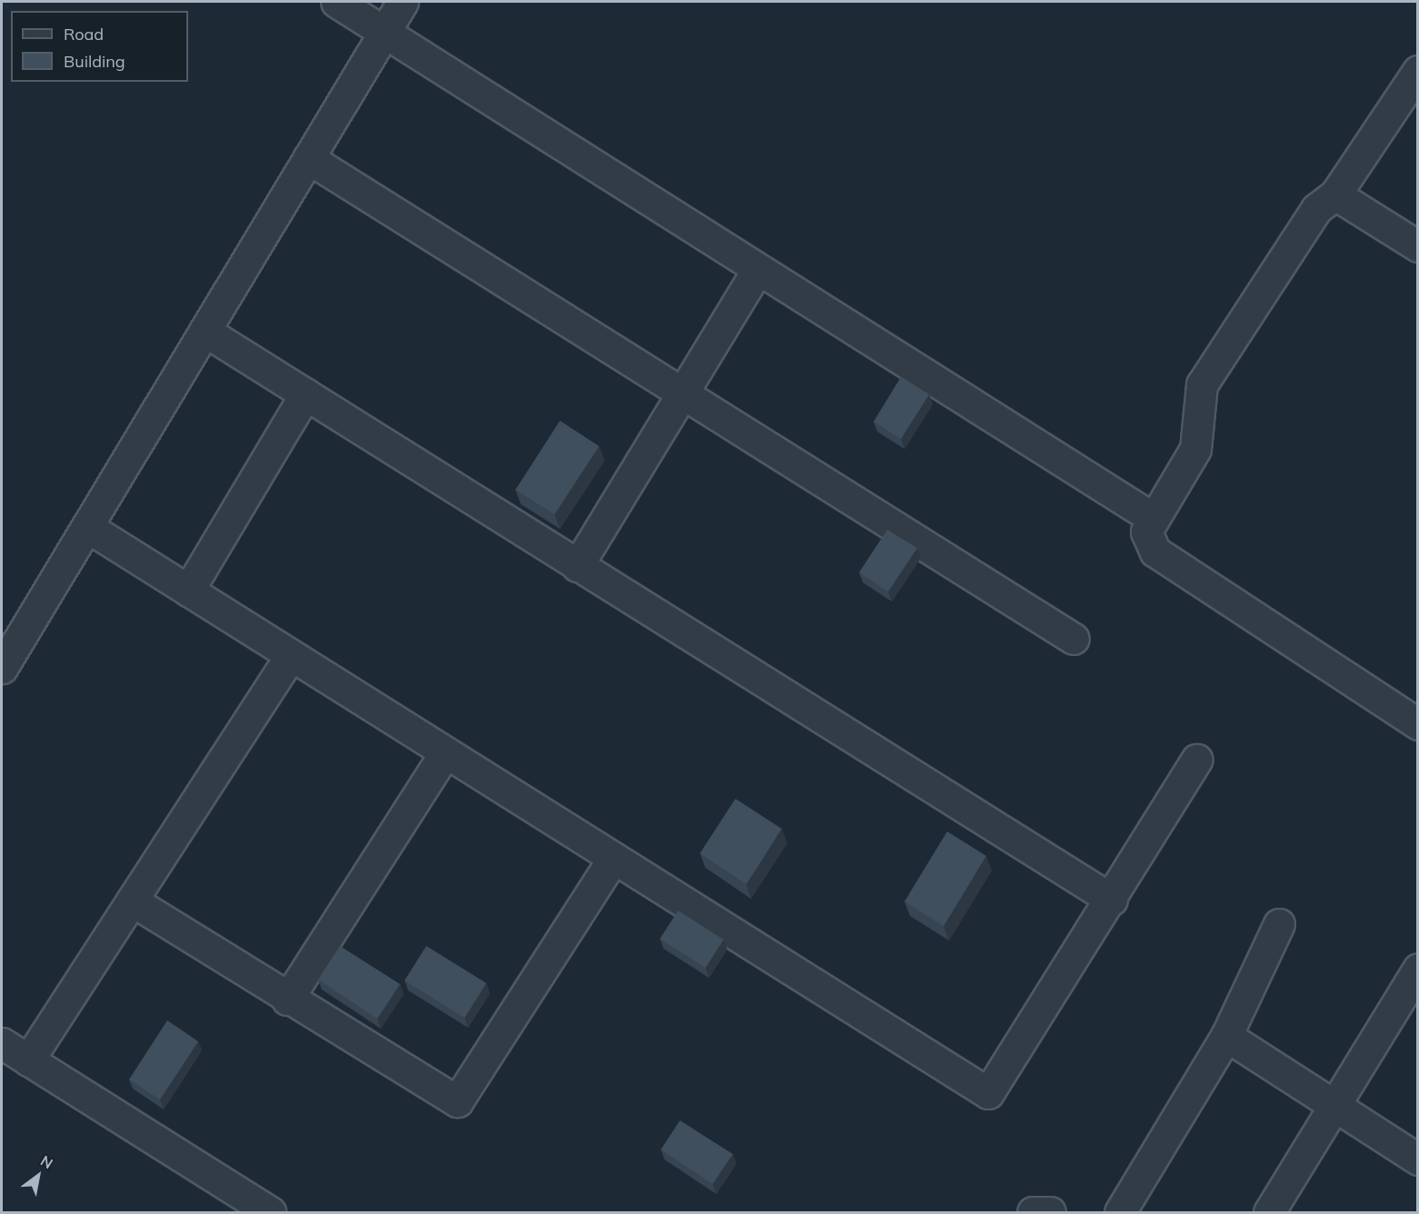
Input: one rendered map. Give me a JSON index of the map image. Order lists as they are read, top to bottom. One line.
{"legend":["Road","Building"],"north":"top right"}
